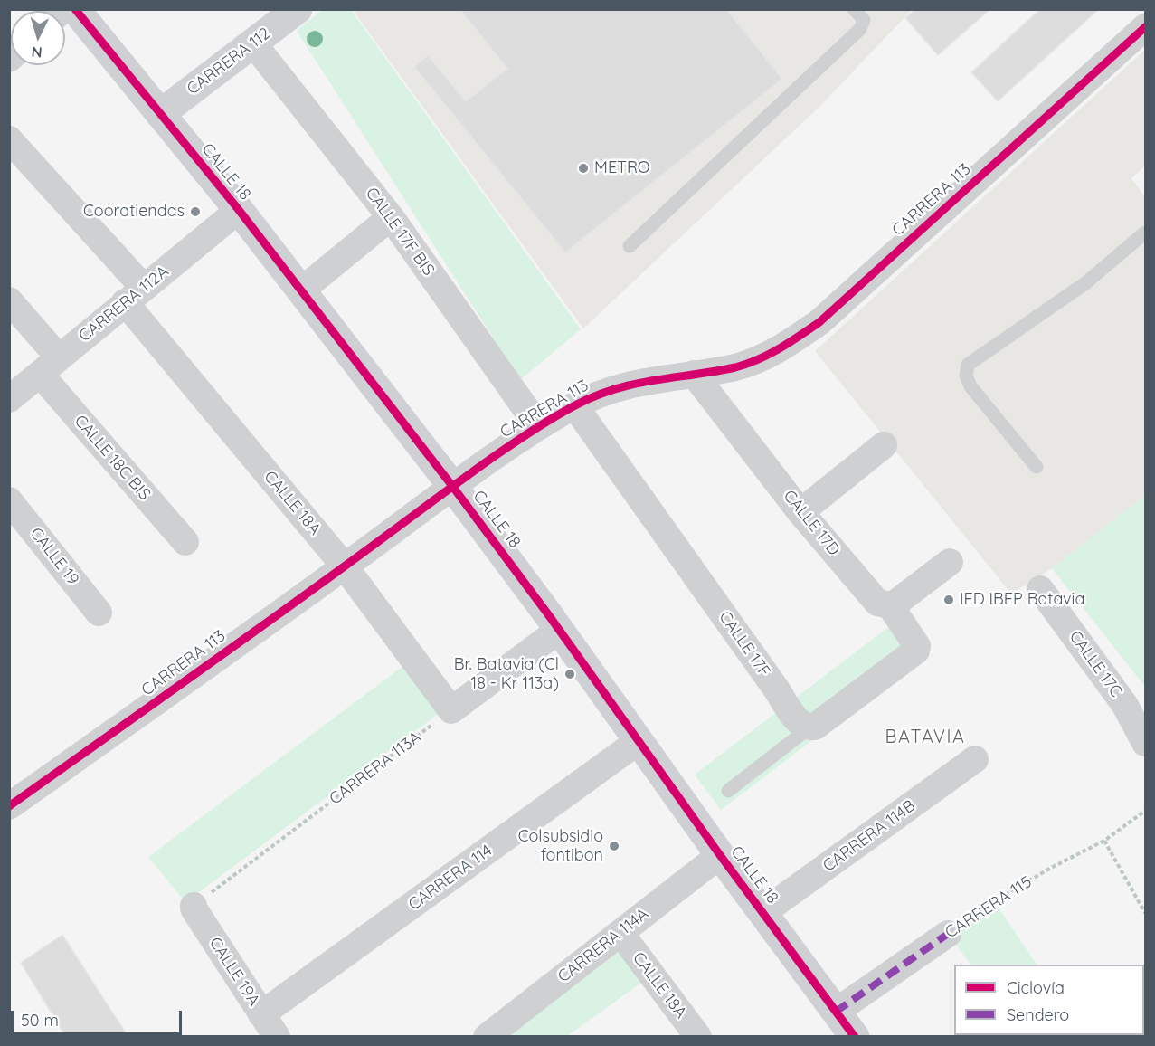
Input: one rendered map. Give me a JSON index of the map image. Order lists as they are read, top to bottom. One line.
{"streets":{"street":["CARRERA 112","CALLE 18","CARRERA 113","CALLE 17F BIS","CARRERA 112A","CALLE 18C BIS","CALLE 18A","CALLE 17D","CALLE 19","CALLE 17F","CALLE 17C","CARRERA 114B","CARRERA 114","CARRERA 115","CARRERA 114A","CALLE 19A"],"path":["CARRERA 113A"]},"crossings":[["CARRERA 112","CALLE 18"],["CARRERA 112","CALLE 17F BIS"],["CALLE 18","CARRERA 113"],["CALLE 18","CARRERA 112A"],["CALLE 18","CARRERA 114B"],["CALLE 18","CARRERA 114"],["CALLE 18","CARRERA 115"],["CALLE 18","CARRERA 114A"],["CARRERA 113","CALLE 17F BIS"],["CARRERA 113","CALLE 18A"],["CARRERA 113","CALLE 17D"],["CARRERA 113","CALLE 17F"],["CARRERA 112A","CALLE 18C BIS"],["CARRERA 112A","CALLE 18A"],["CALLE 18A","CARRERA 113A"],["CALLE 18A","CARRERA 114A"],["CARRERA 113A","CALLE 19A"],["CARRERA 114","CALLE 19A"]],"districts":["BATAVIA"],"places":["METRO","Cooratiendas","IED IBEP Batavia","Br. Batavia (Cl 18 - Kr 113a)","Colsubsidio fontibon"],"legend":["Ciclovía","Sendero"],"scale_bar":"50 m","north":"bottom"}
